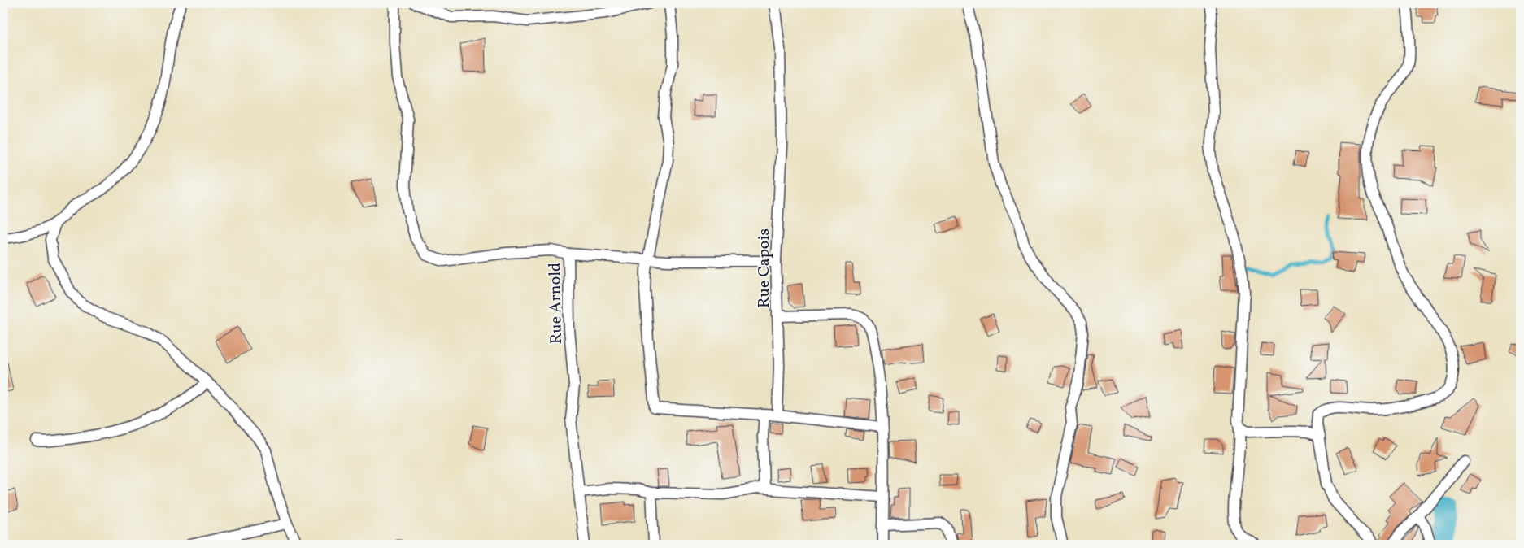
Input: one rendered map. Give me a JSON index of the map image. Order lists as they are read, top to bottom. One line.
{"streets":{"street":["Rue Capois","Rue Arnold"]},"crossings":[["Rue Capois","Rue Arnold"]]}
